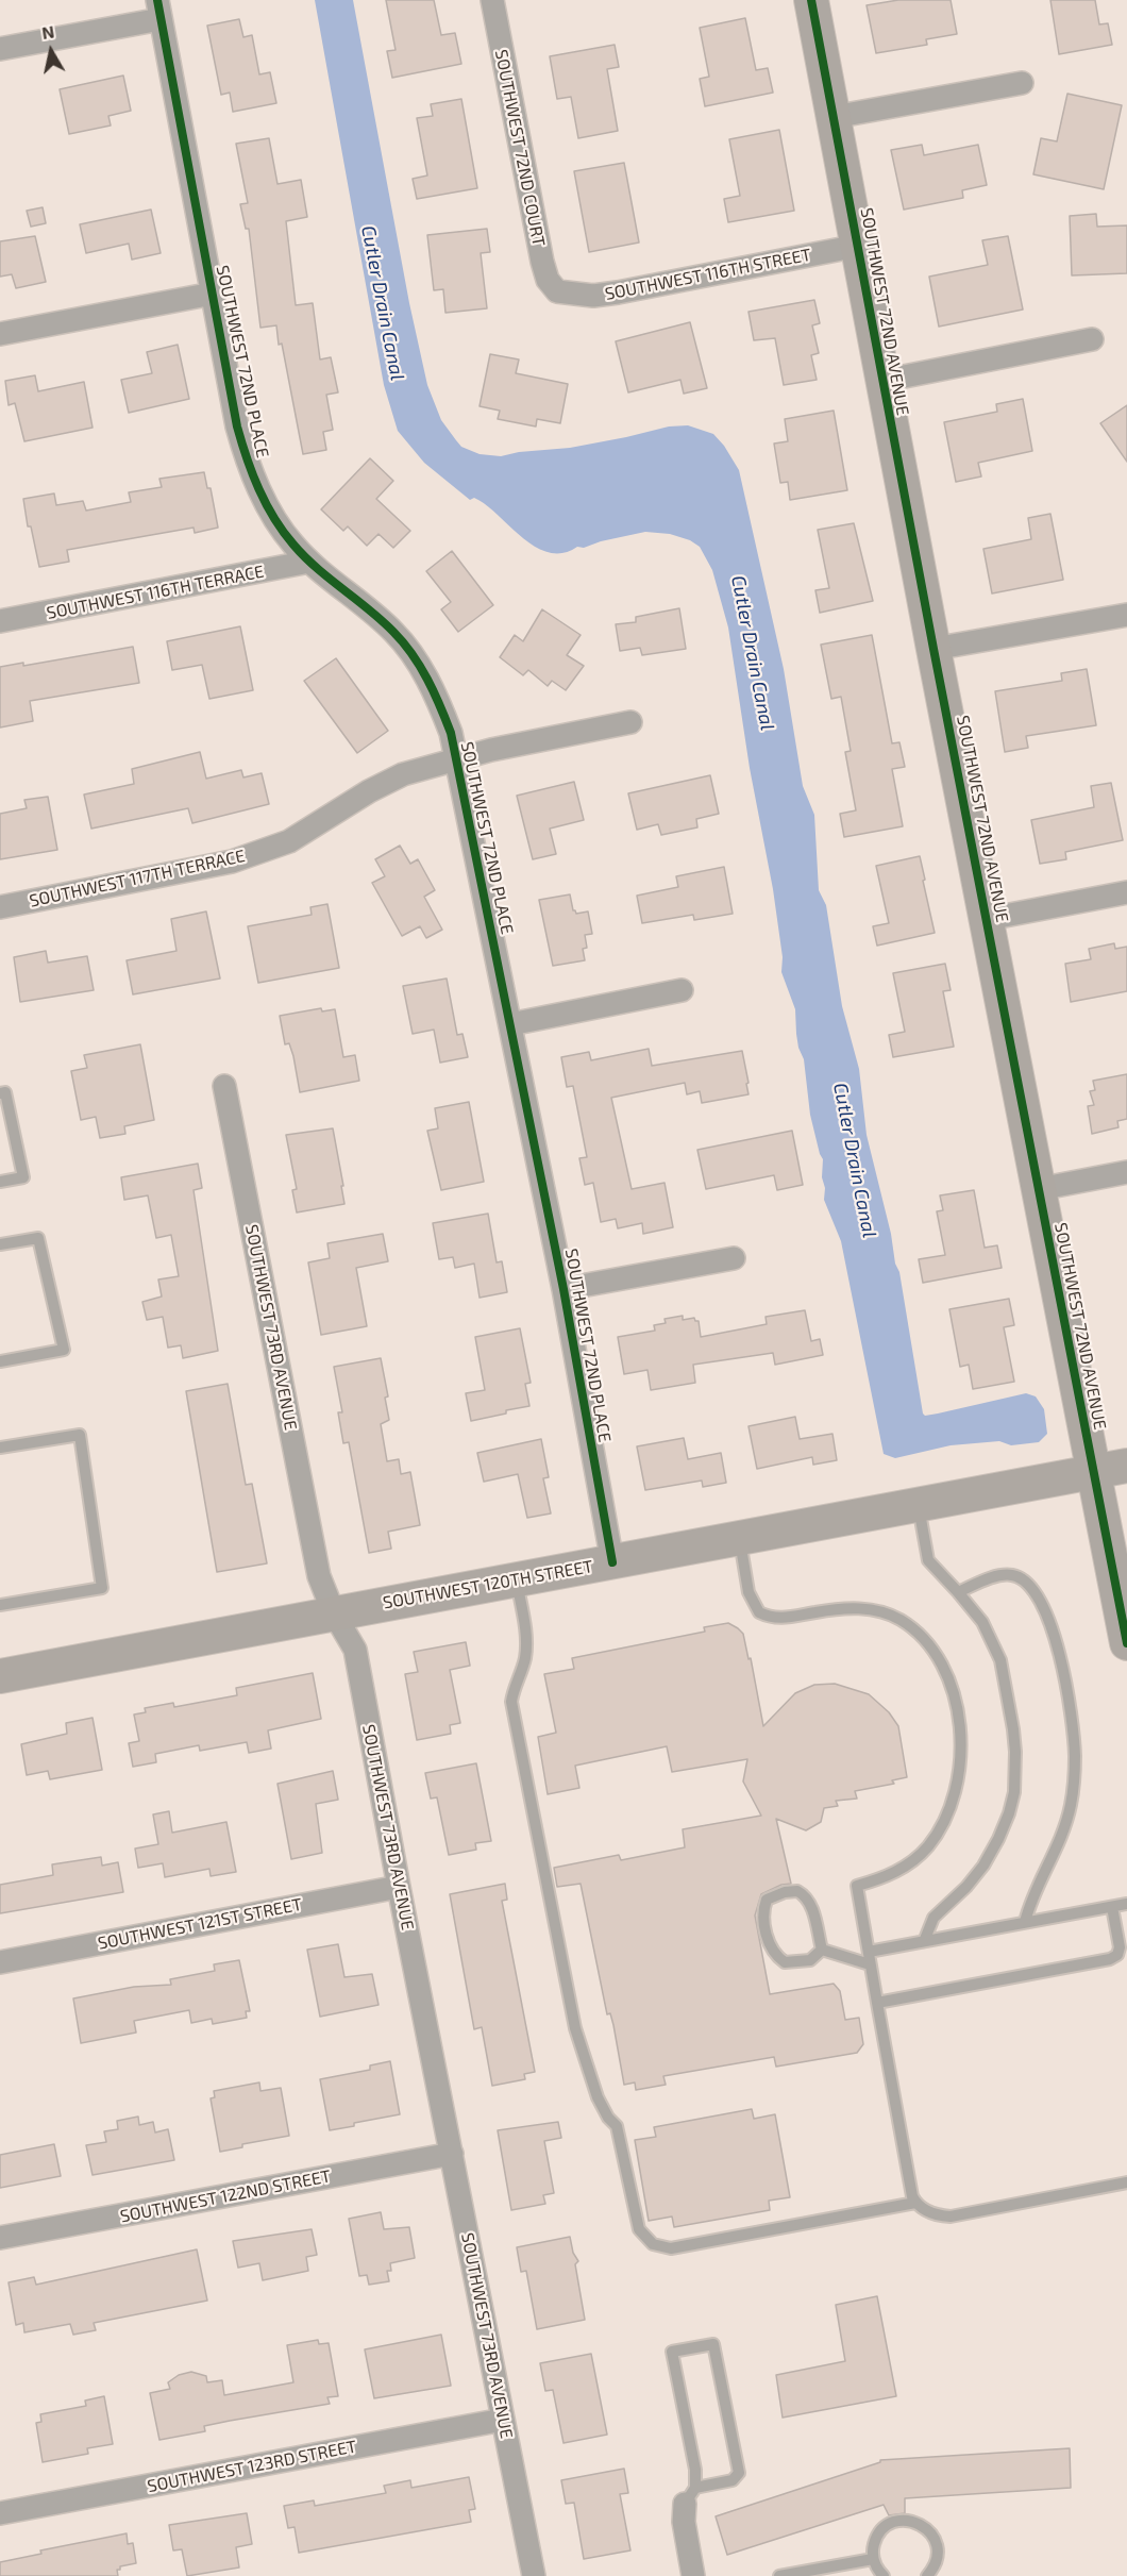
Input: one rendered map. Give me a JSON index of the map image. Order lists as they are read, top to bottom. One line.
{"streets":{"street":["SOUTHWEST 72ND COURT","SOUTHWEST 116TH STREET","SOUTHWEST 72ND AVENUE","SOUTHWEST 72ND PLACE","SOUTHWEST 116TH TERRACE","SOUTHWEST 117TH TERRACE","SOUTHWEST 73RD AVENUE","SOUTHWEST 120TH STREET","SOUTHWEST 121ST STREET","SOUTHWEST 122ND STREET","SOUTHWEST 123RD STREET"]},"crossings":[["SOUTHWEST 72ND COURT","SOUTHWEST 116TH STREET"],["SOUTHWEST 116TH STREET","SOUTHWEST 72ND AVENUE"],["SOUTHWEST 72ND AVENUE","SOUTHWEST 120TH STREET"],["SOUTHWEST 72ND PLACE","SOUTHWEST 116TH TERRACE"],["SOUTHWEST 72ND PLACE","SOUTHWEST 117TH TERRACE"],["SOUTHWEST 72ND PLACE","SOUTHWEST 120TH STREET"],["SOUTHWEST 73RD AVENUE","SOUTHWEST 120TH STREET"],["SOUTHWEST 73RD AVENUE","SOUTHWEST 121ST STREET"],["SOUTHWEST 73RD AVENUE","SOUTHWEST 122ND STREET"],["SOUTHWEST 73RD AVENUE","SOUTHWEST 123RD STREET"]],"water":["Cutler Drain Canal"],"north":"top"}
